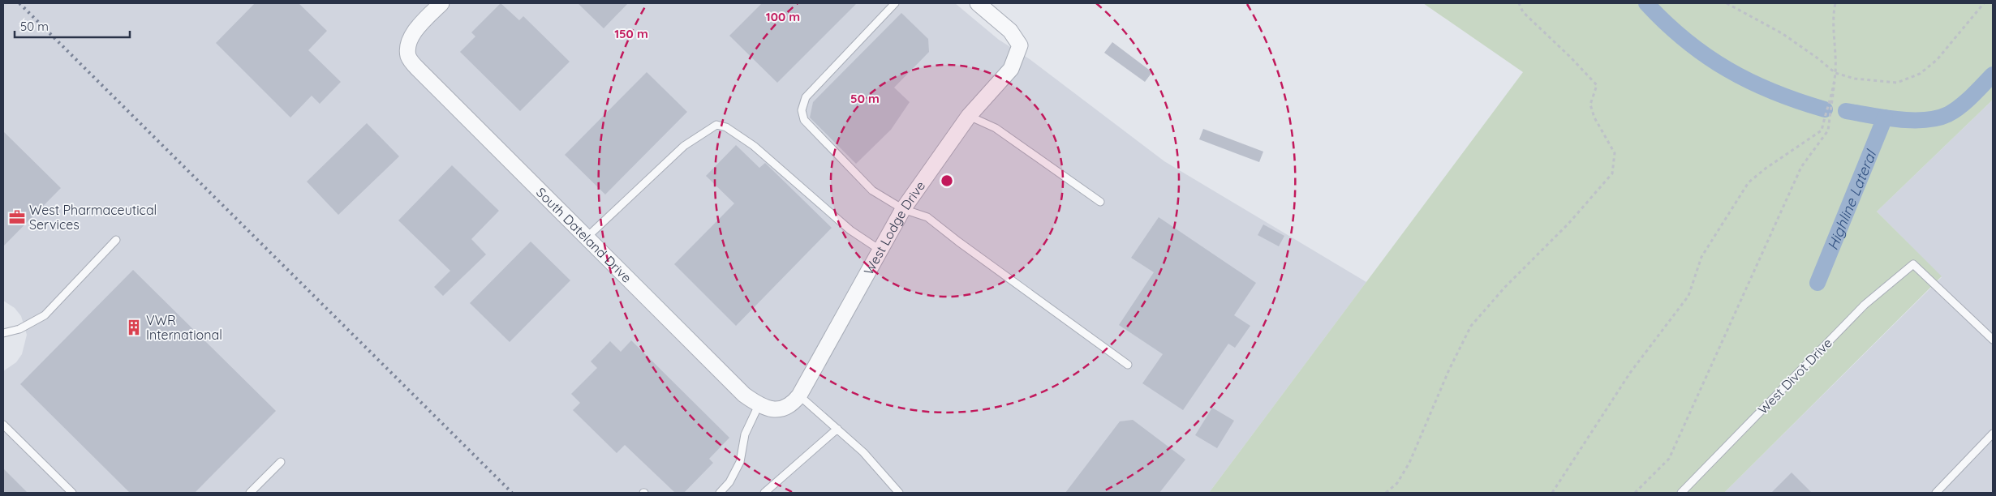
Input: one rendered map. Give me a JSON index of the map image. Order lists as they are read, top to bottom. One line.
{"streets":{"street":["West Lodge Drive","South Dateland Drive"],"lane":["West Divot Drive"]},"crossings":[["West Lodge Drive","South Dateland Drive"]],"water":["Highline Lateral"],"places":{"office":["West Pharmaceutical Services"],"building":["VWR International"]},"scale_bar":"50 m","rings":["100 m","150 m","50 m"]}
